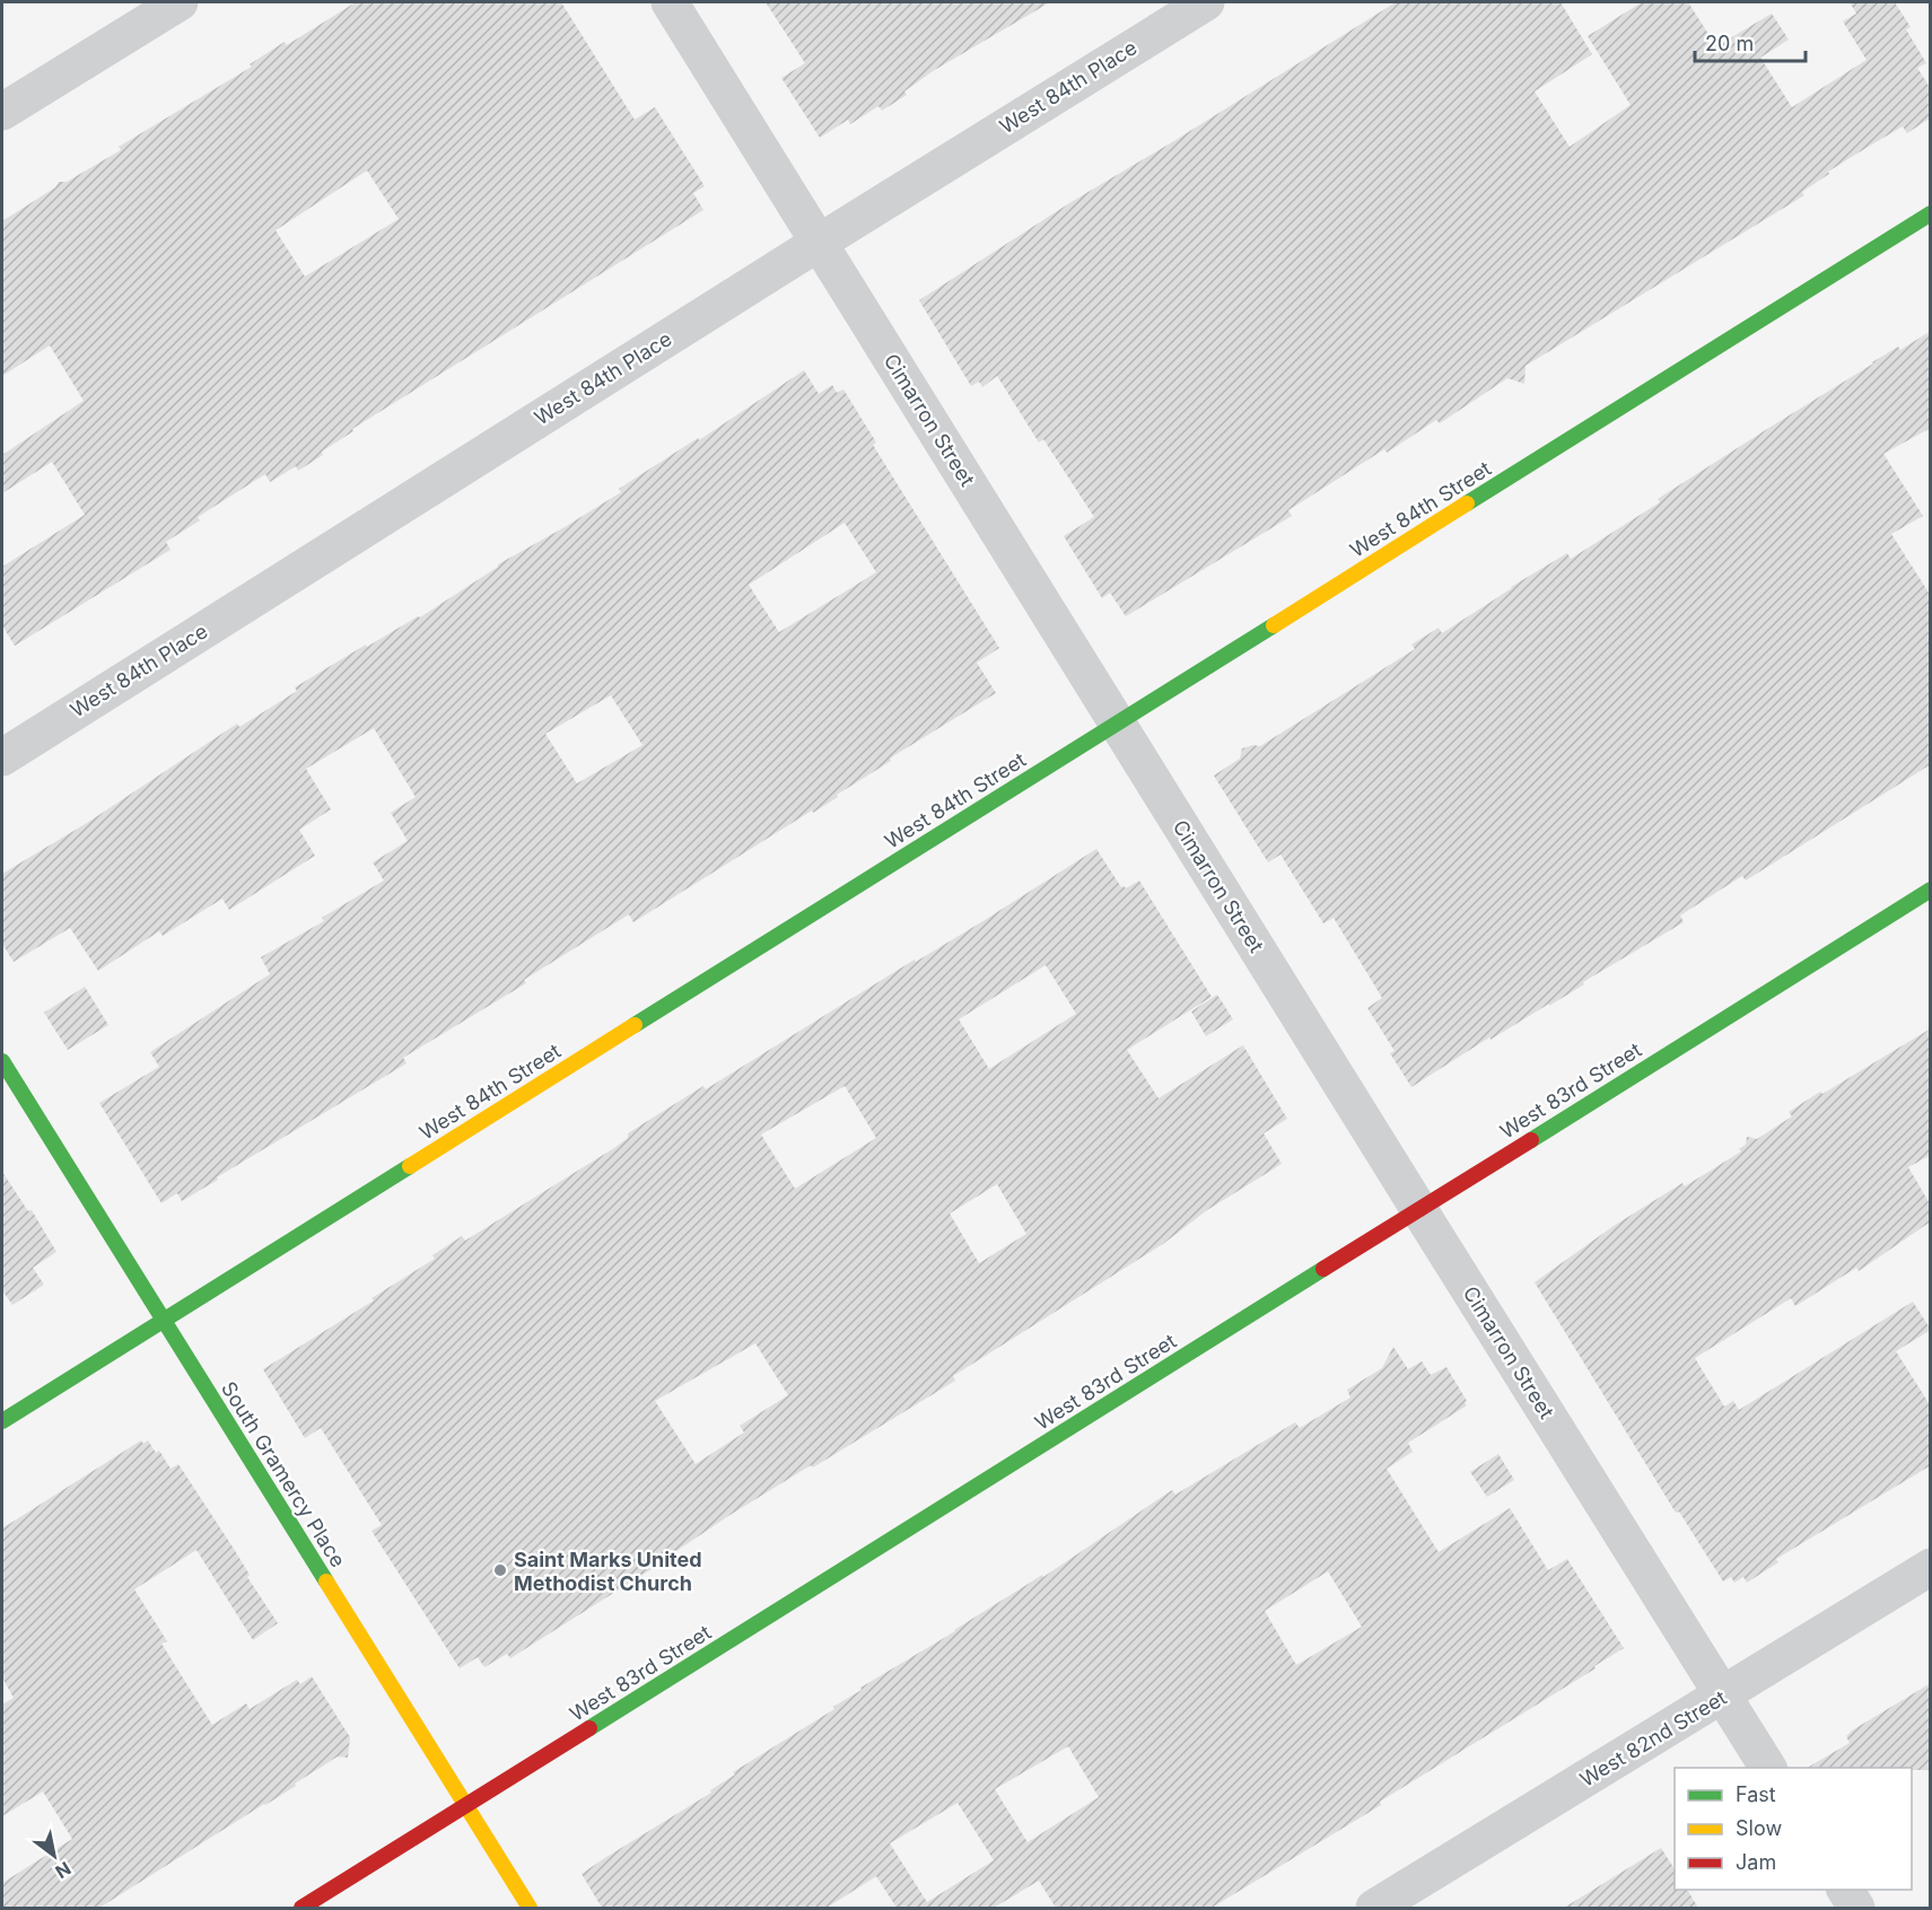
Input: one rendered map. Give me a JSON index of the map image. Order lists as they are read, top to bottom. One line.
{"streets":{"street":["West 84th Place","Cimarron Street","West 84th Street","West 83rd Street","South Gramercy Place","West 82nd Street"]},"crossings":[["West 84th Place","Cimarron Street"],["Cimarron Street","West 84th Street"],["Cimarron Street","West 83rd Street"],["Cimarron Street","West 82nd Street"],["West 84th Street","South Gramercy Place"],["West 83rd Street","South Gramercy Place"]],"places":["Saint Marks United Methodist Church"],"legend":["Fast","Slow","Jam"],"scale_bar":"20 m","north":"bottom right"}
